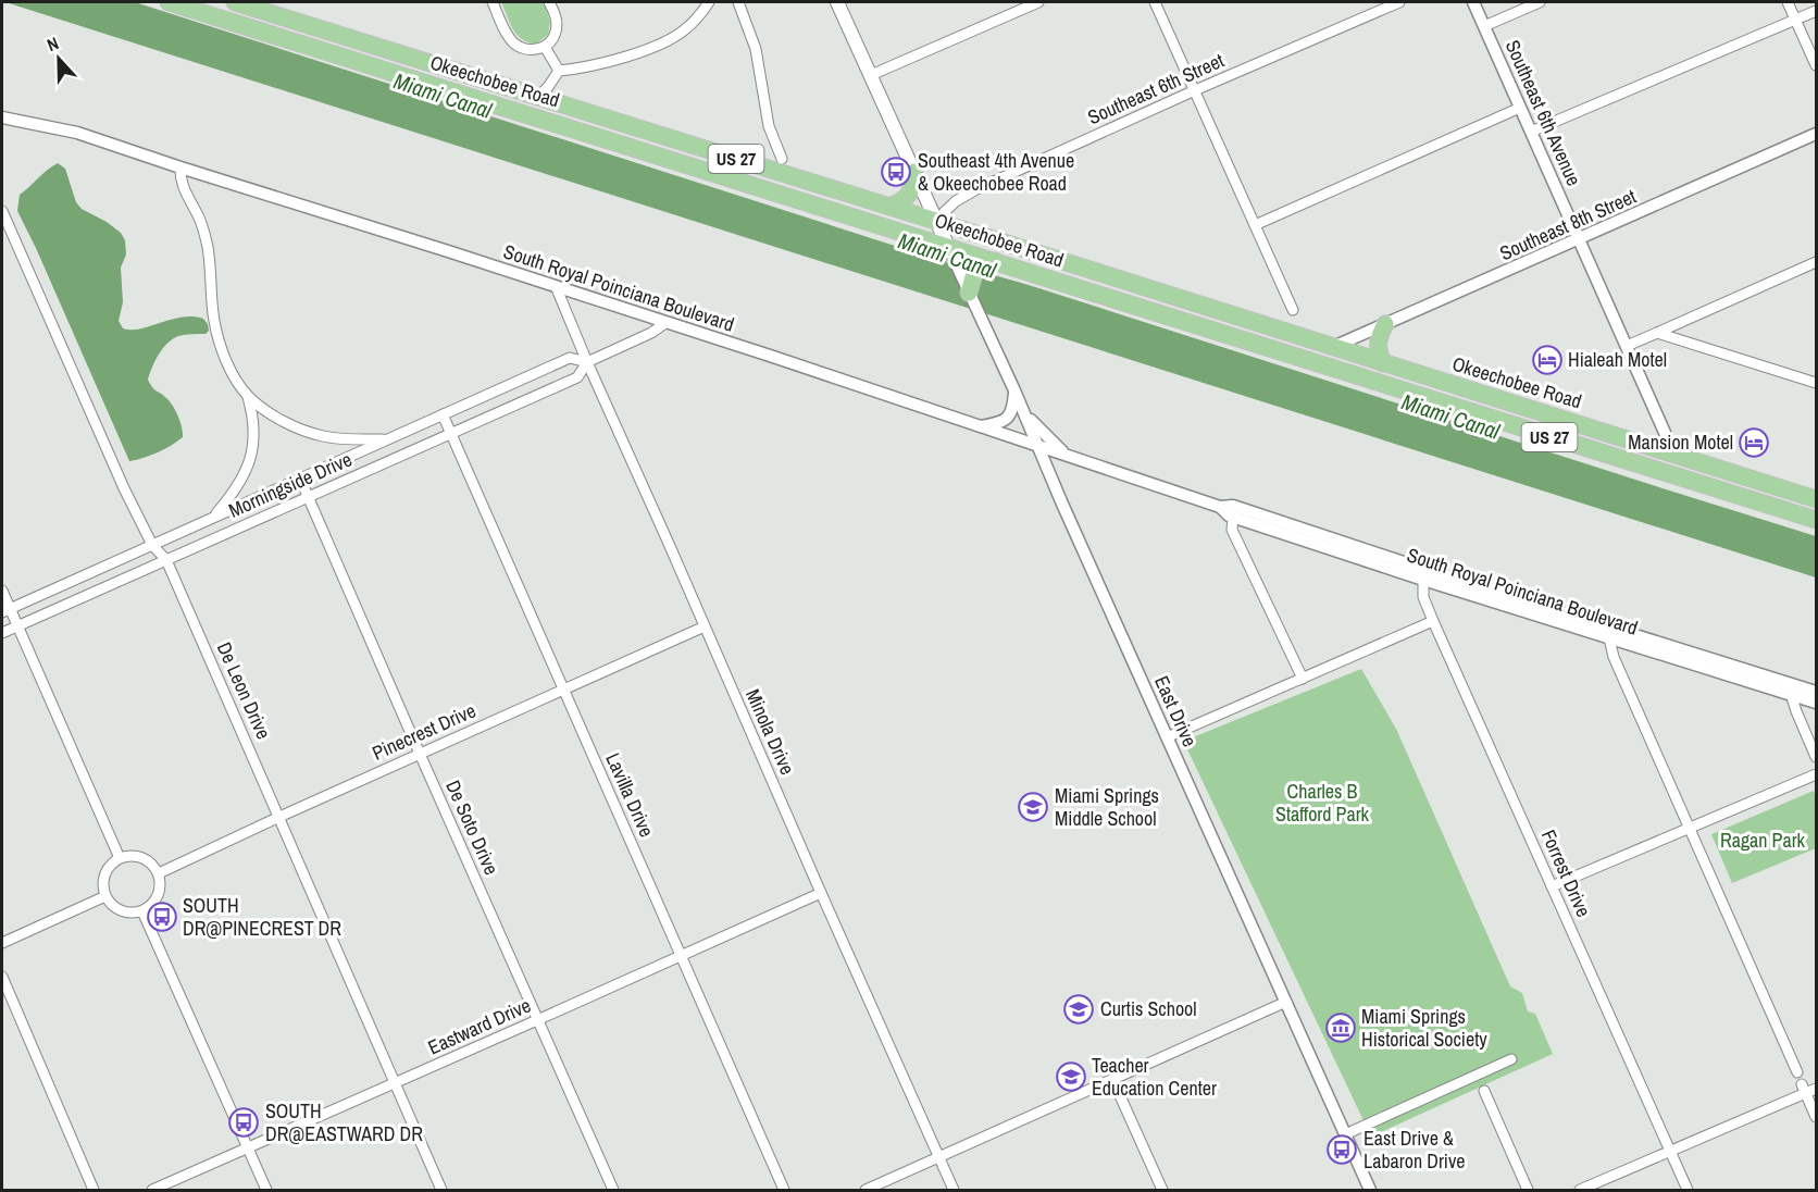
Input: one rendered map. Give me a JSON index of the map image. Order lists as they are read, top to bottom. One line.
{"streets":{"highway":["Okeechobee Road","US 27"],"street":["Southeast 6th Street","Southeast 6th Avenue","Southeast 8th Street","South Royal Poinciana Boulevard","Morningside Drive","De Leon Drive","East Drive","Pinecrest Drive","Minola Drive","Lavilla Drive","De Soto Drive","Forrest Drive","Eastward Drive"]},"crossings":[["Okeechobee Road","Southeast 6th Street"],["Okeechobee Road","Southeast 6th Avenue"],["Okeechobee Road","Southeast 8th Street"],["Okeechobee Road","East Drive"],["Southeast 6th Avenue","Southeast 8th Street"],["South Royal Poinciana Boulevard","Morningside Drive"],["South Royal Poinciana Boulevard","East Drive"],["South Royal Poinciana Boulevard","Minola Drive"],["South Royal Poinciana Boulevard","Forrest Drive"],["Morningside Drive","De Leon Drive"],["Morningside Drive","Minola Drive"],["Morningside Drive","Lavilla Drive"],["Morningside Drive","De Soto Drive"],["De Leon Drive","Pinecrest Drive"],["De Leon Drive","Eastward Drive"],["Pinecrest Drive","Minola Drive"],["Pinecrest Drive","Lavilla Drive"],["Pinecrest Drive","De Soto Drive"],["Minola Drive","Eastward Drive"],["Lavilla Drive","Eastward Drive"],["De Soto Drive","Eastward Drive"]],"water":["Miami Canal"],"parks":["Charles B Stafford Park","Ragan Park"],"places":{"bus stop":["Southeast 4th Avenue & Okeechobee Road","SOUTH DR@PINECREST DR","SOUTH DR@EASTWARD DR","East Drive & Labaron Drive"],"hotel":["Hialeah Motel","Mansion Motel"],"school or university":["Miami Springs Middle School","Curtis School","Teacher Education Center"],"museum":["Miami Springs Historical Society"]},"north":"top"}
